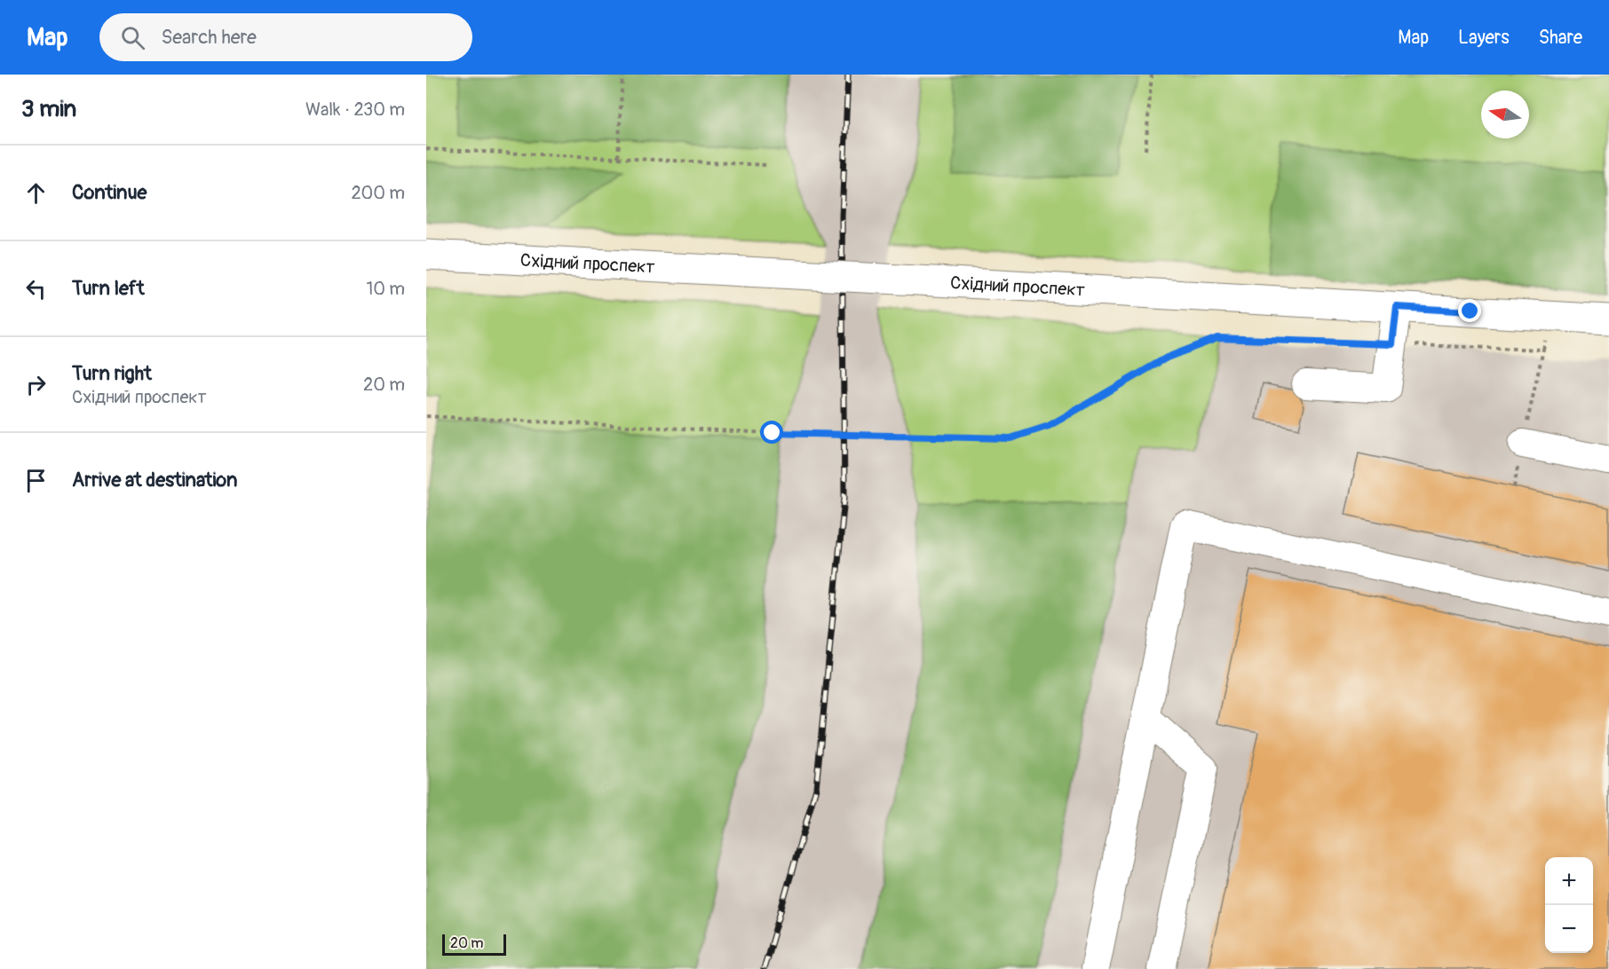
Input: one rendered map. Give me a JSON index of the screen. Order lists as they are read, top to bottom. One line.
{"streets":{"main road":["Східний проспект"]},"scale_bar":"20 m","north":"left","page":{"header":"Map","search":"Search here","nav":["Map","Layers","Share"],"heading":["3 min","Walk · 230 m"],"list":[["Continue","200 m"],["Turn left","10 m"],["Turn right","Східний проспект","20 m"],"Arrive at destination"],"map_buttons":["+","−"],"scale":"20 m"}}
